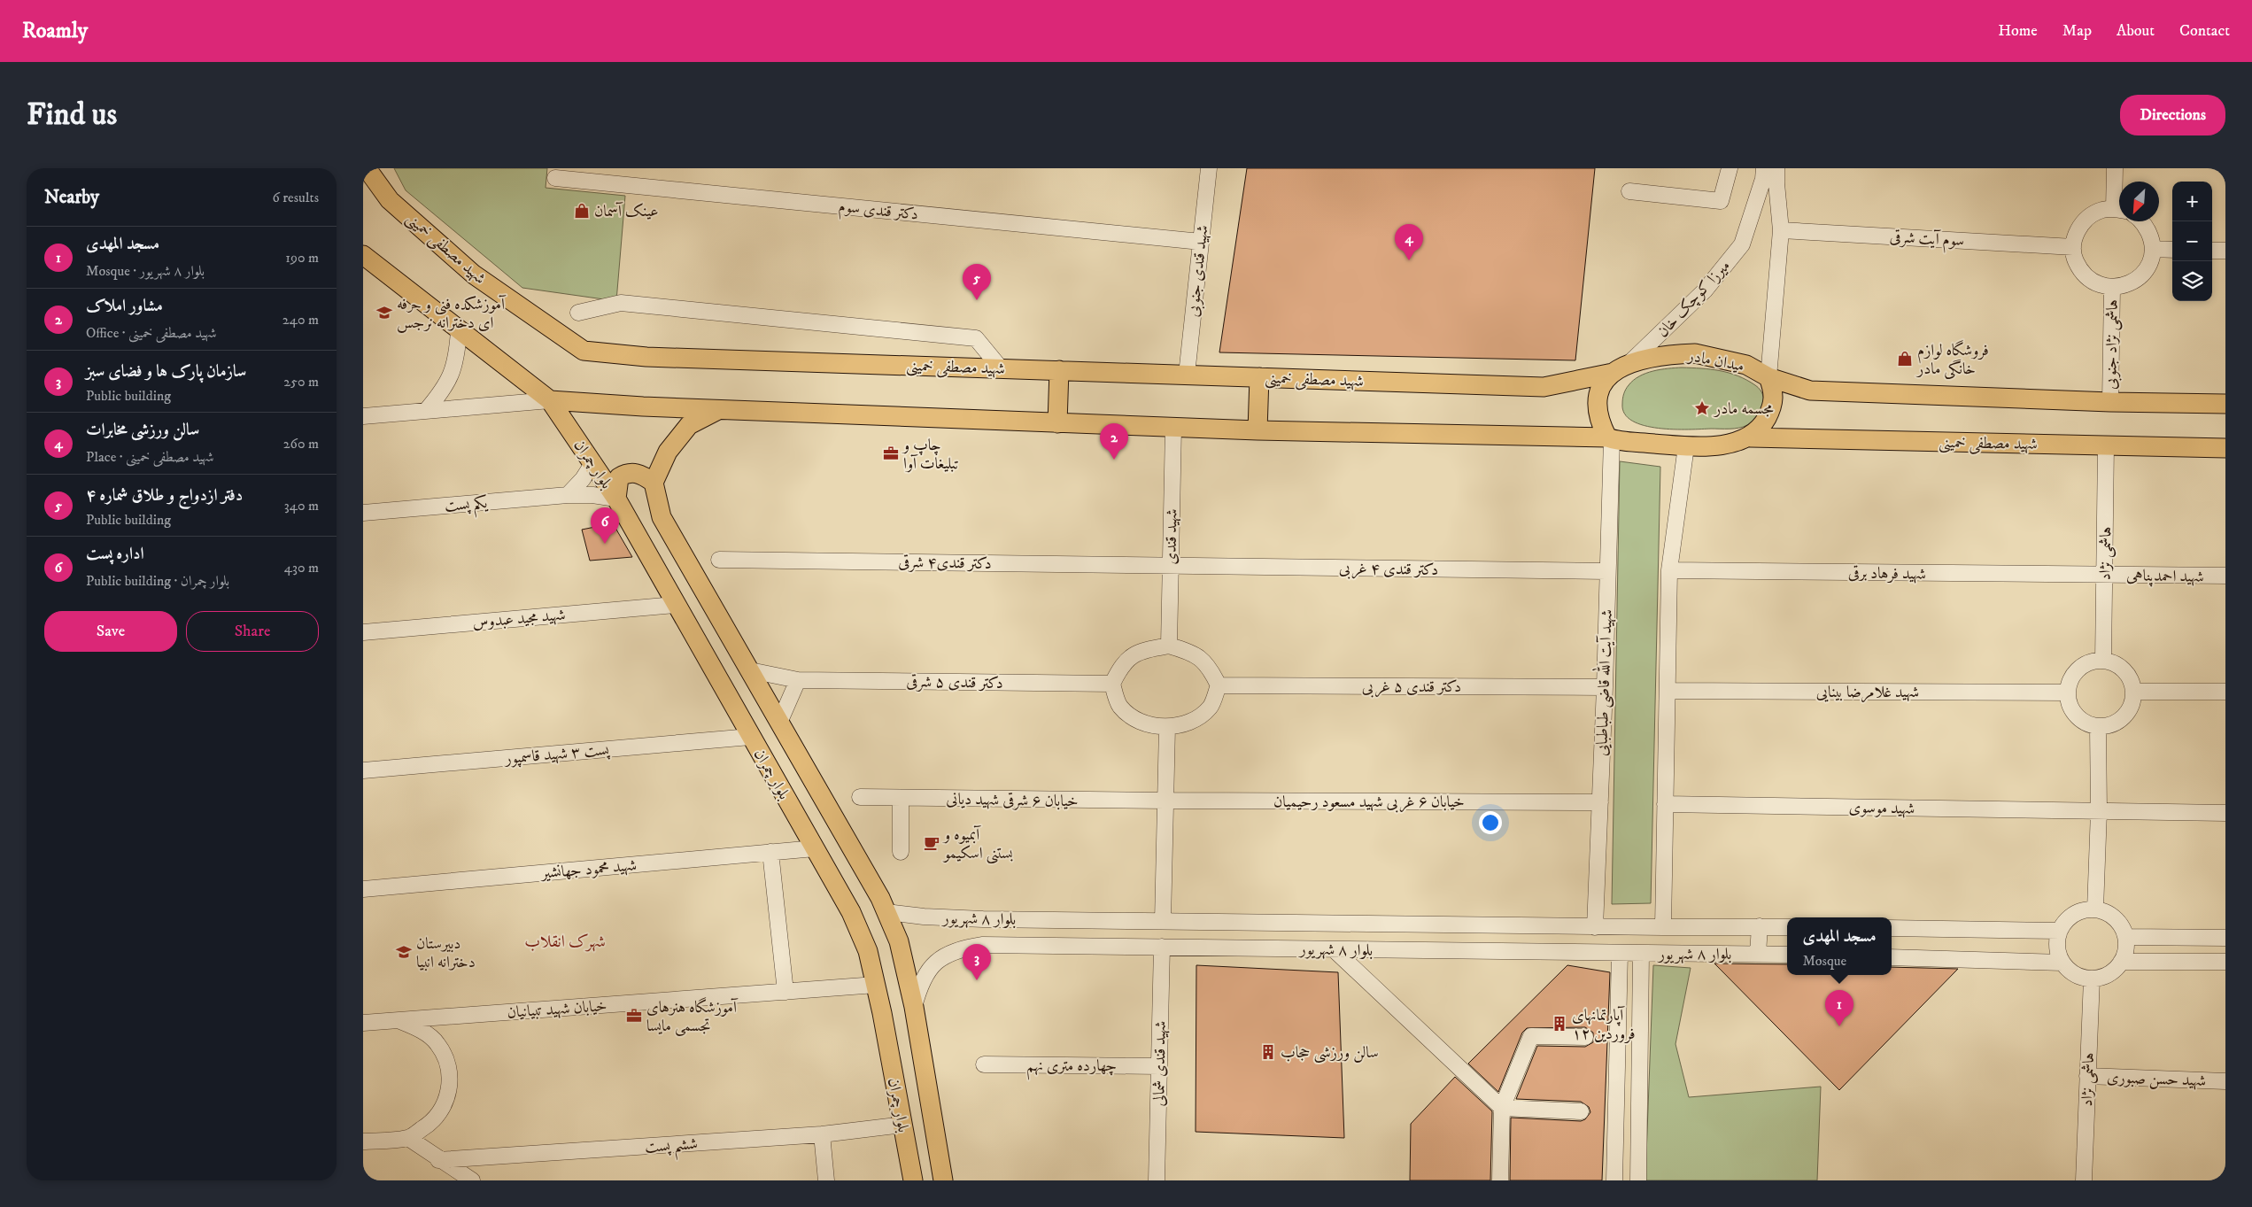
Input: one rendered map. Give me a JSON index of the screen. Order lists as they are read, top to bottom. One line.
{"streets":{"main road":["شهید مصطفی خمینی","میدان مادر","بلوار چمران"],"street":["دکتر قندی سوم","سوم آیت شرقی","شهید قندی جنوبی","میرزا کوچک خان","هاشمی نژاد جنوبی","یکم پست","شهید قندی","هاشمی نژاد","دکتر قندی۴ شرقی","دکتر قندی ۴ غربی","شهید فرهاد برقی","شهید احمدپناهی","شهید مجید عبدوس","دکتر قندی ۵ شرقی","شهید آیت الله قاضی طباطبایی","دکتر قندی ۵ غربی","شهید غلامرضا بینایی","پست ۳ شهید قاسمپور","خیابان ۶ شرقی شهید دیانی","خیابان ۶ غربی شهید مسعود رحیمیان","شهید موسوی","شهید محمود جهانشیر","بلوار ۸ شهریور","خیابان شهید تبیانیان","شهید قندی شمالی","چهارده متری نهم","شهید حسن صبوری","ششم پست"]},"crossings":[["دکتر قندی سوم","شهید قندی جنوبی"],["شهید مصطفی خمینی","شهید قندی جنوبی"],["شهید مصطفی خمینی","میدان مادر"],["شهید مصطفی خمینی","هاشمی نژاد"],["میرزا کوچک خان","میدان مادر"],["میدان مادر","شهید آیت الله قاضی طباطبایی"],["بلوار چمران","یکم پست"],["بلوار چمران","شهید مجید عبدوس"],["بلوار چمران","دکتر قندی ۵ شرقی"],["بلوار چمران","پست ۳ شهید قاسمپور"],["بلوار چمران","شهید محمود جهانشیر"],["بلوار چمران","بلوار ۸ شهریور"],["بلوار چمران","خیابان شهید تبیانیان"],["بلوار چمران","ششم پست"],["شهید قندی","دکتر قندی۴ شرقی"],["شهید قندی","دکتر قندی ۴ غربی"],["شهید قندی","دکتر قندی ۵ شرقی"],["شهید قندی","دکتر قندی ۵ غربی"],["هاشمی نژاد","شهید فرهاد برقی"],["هاشمی نژاد","شهید احمدپناهی"],["هاشمی نژاد","شهید غلامرضا بینایی"],["هاشمی نژاد","شهید حسن صبوری"],["دکتر قندی۴ شرقی","دکتر قندی ۴ غربی"],["دکتر قندی ۴ غربی","شهید آیت الله قاضی طباطبایی"],["شهید فرهاد برقی","شهید احمدپناهی"],["دکتر قندی ۵ شرقی","دکتر قندی ۵ غربی"],["شهید آیت الله قاضی طباطبایی","دکتر قندی ۵ غربی"],["شهید آیت الله قاضی طباطبایی","خیابان ۶ غربی شهید مسعود رحیمیان"],["شهید آیت الله قاضی طباطبایی","بلوار ۸ شهریور"],["خیابان ۶ شرقی شهید دیانی","خیابان ۶ غربی شهید مسعود رحیمیان"],["بلوار ۸ شهریور","شهید قندی شمالی"],["شهید قندی شمالی","چهارده متری نهم"]],"districts":["شهرک انقلاب"],"places":{"shop":["عینک آسمان","فروشگاه لوازم خانگی مادر"],"school or university":["آموزشکده فنی و حرفه ای دخترانه نرجس","دبیرستان دخترانه انبیا"],"place":["مجسمه مادر"],"office":["چاپ و تبلیغات آوا","آموزشگاه هنرهای تجسمی مایسا"],"cafe":["آبمیوه و بستنی اسکیمو"],"building":["آپارتمانهای ۱۲ فروردین","سالن ورزشی حجاب"]},"north":"bottom left","page":{"header":"Roamly","nav":["Home","Map","About","Contact"],"buttons":["Directions",["Save","Share"]],"title":"Find us","heading":["Nearby","6 results"],"map_buttons":["+","−"],"pins":["4","5","2","6","3","1"],"list":[{"mark":"1","name":"مسجد المهدی","note":"Mosque · بلوار ۸ شهریور","value":"190 m"},{"mark":"2","name":"مشاور املاک","note":"Office · شهید مصطفی خمینی","value":"240 m"},{"mark":"3","name":"سازمان پارک ها و فضای سبز","note":"Public building","value":"250 m"},{"mark":"4","name":"سالن ورزشی مخابرات","note":"Place · شهید مصطفی خمینی","value":"260 m"},{"mark":"5","name":"دفتر ازدواج و طلاق شماره ۴","note":"Public building","value":"340 m"},{"mark":"6","name":"اداره پست","note":"Public building · بلوار چمران","value":"430 m"}],"popup":["مسجد المهدی","Mosque"]}}
